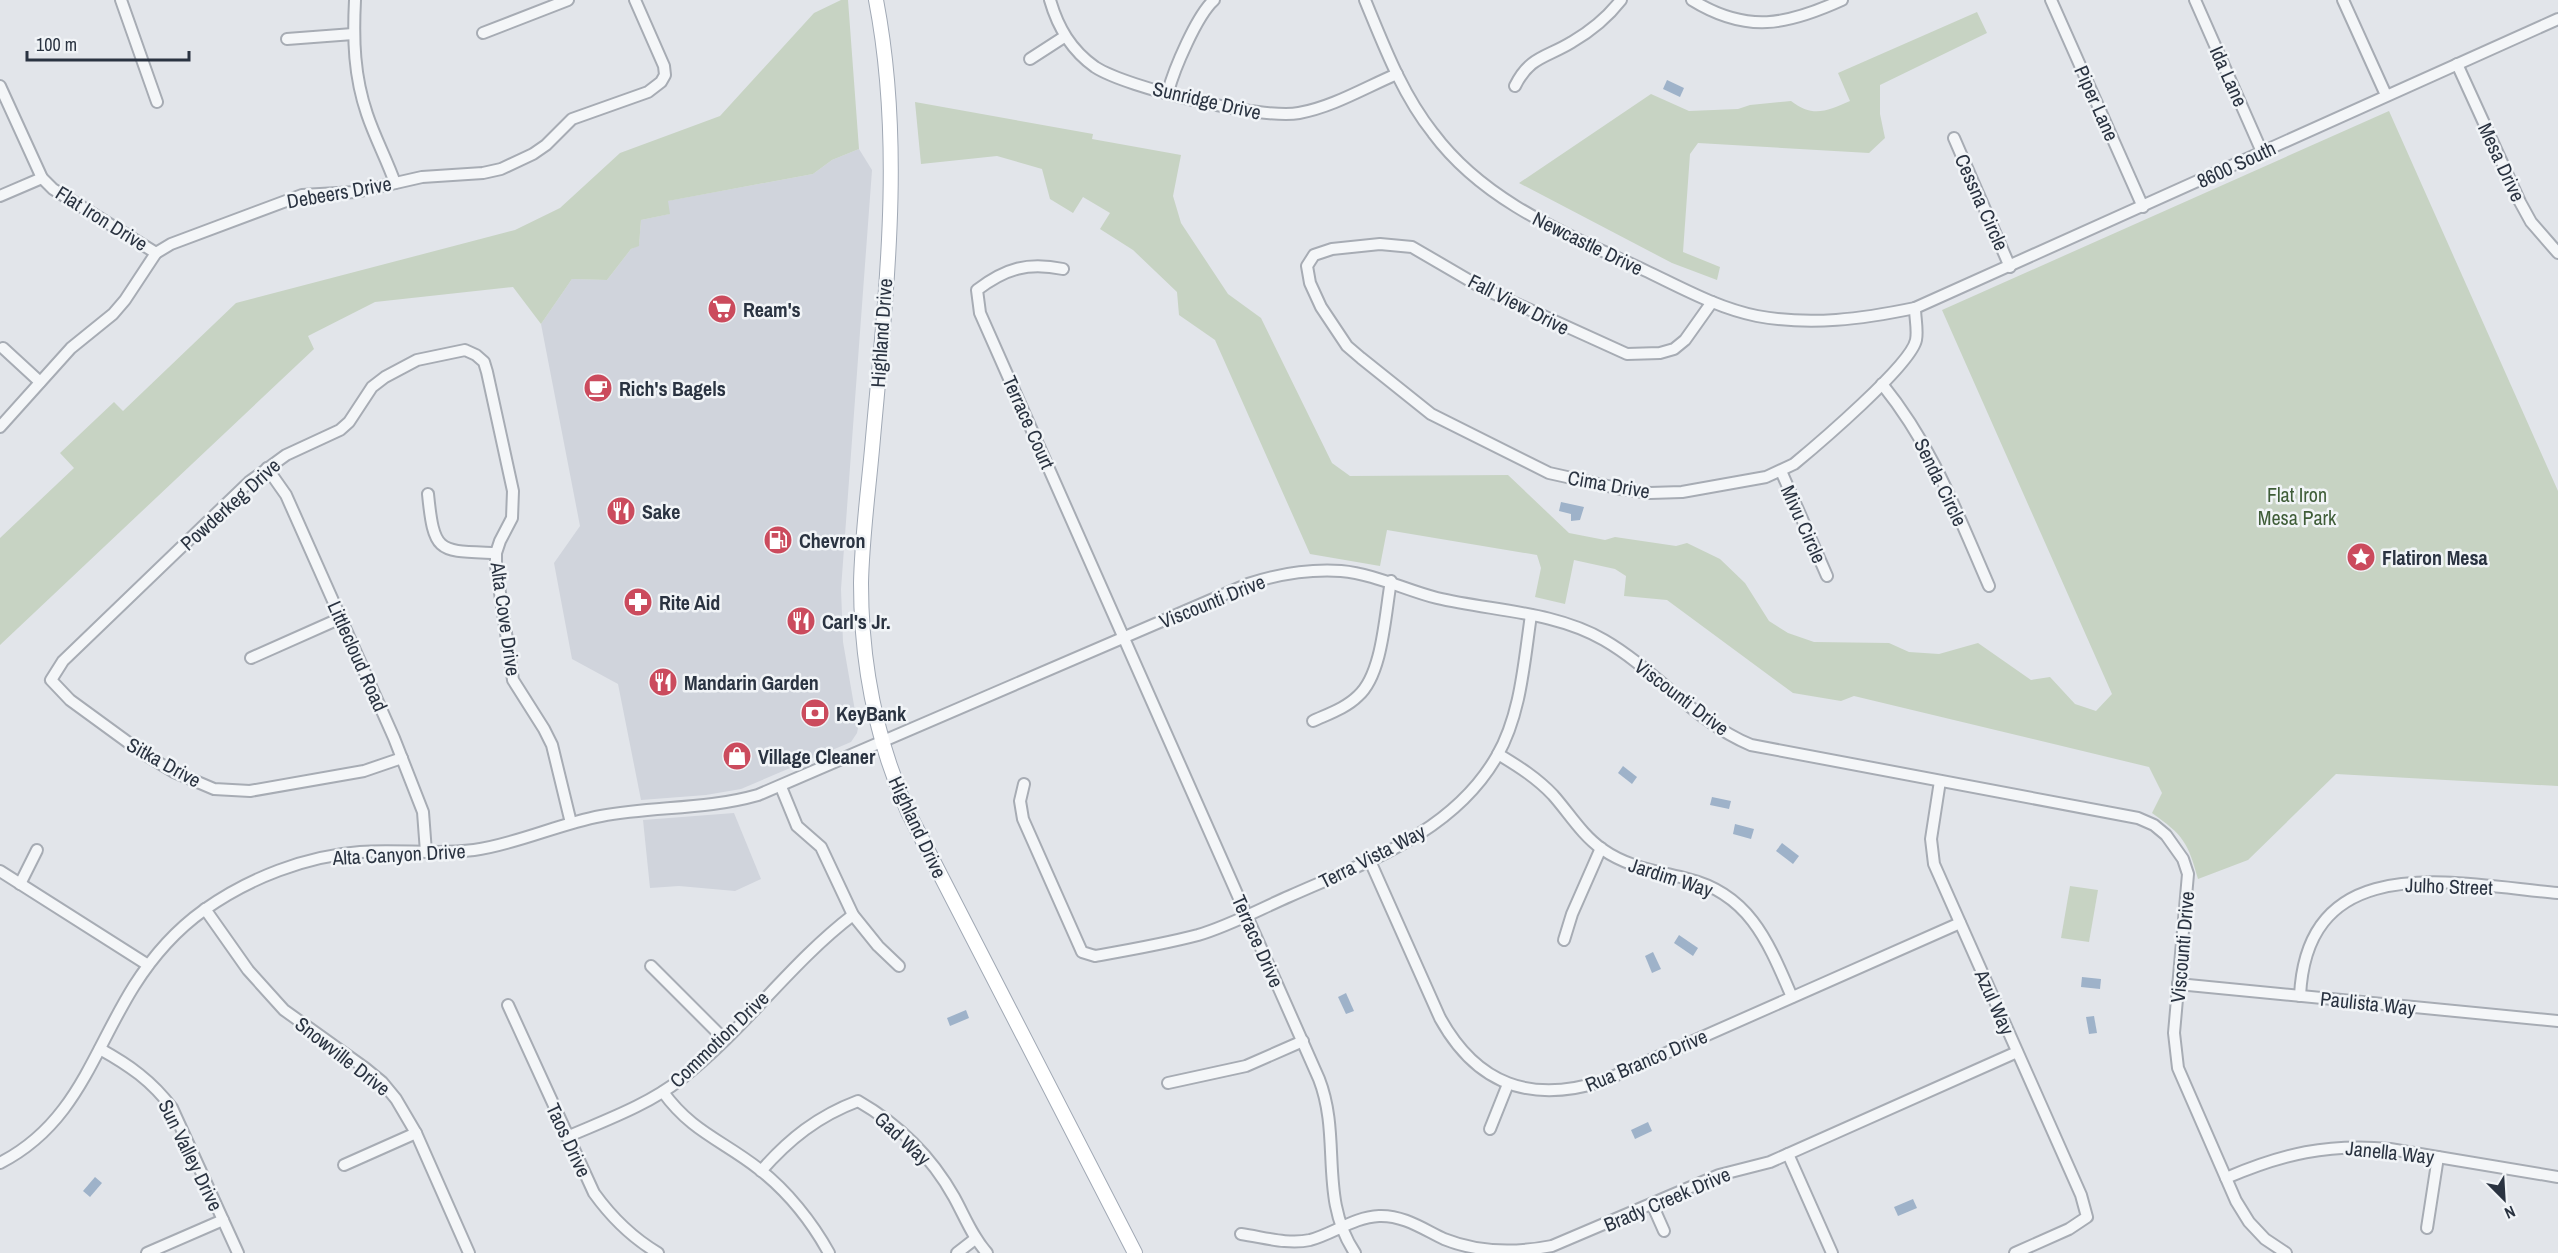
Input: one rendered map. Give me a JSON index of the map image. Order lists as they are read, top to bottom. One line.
{"streets":{"main road":["Highland Drive"],"street":["Ida Lane","Sunridge Drive","Piper Lane","Mesa Drive","8600 South","Debeers Drive","Cessna Circle","Flat Iron Drive","Newcastle Drive","Fall View Drive","Terrace Court","Senda Circle","Cima Drive","Powderkeg Drive","Mivu Circle","Viscounti Drive","Alta Cove Drive","Littlecloud Road","Sitka Drive","Alta Canyon Drive","Terra Vista Way","Jardim Way","Julho Street","Terrace Drive","Azul Way","Paulista Way","Commotion Drive","Snowville Drive","Rua Branco Drive","Gad Way","Taos Drive","Janella Way","Sun Valley Drive","Brady Creek Drive"]},"crossings":[["Ida Lane","8600 South"],["Sunridge Drive","Newcastle Drive"],["Piper Lane","8600 South"],["Mesa Drive","8600 South"],["8600 South","Cessna Circle"],["8600 South","Newcastle Drive"],["8600 South","Cima Drive"],["Debeers Drive","Flat Iron Drive"],["Newcastle Drive","Fall View Drive"],["Newcastle Drive","Cima Drive"],["Fall View Drive","Cima Drive"],["Highland Drive","Viscounti Drive"],["Highland Drive","Alta Canyon Drive"],["Terrace Court","Viscounti Drive"],["Terrace Court","Terrace Drive"],["Senda Circle","Cima Drive"],["Cima Drive","Mivu Circle"],["Powderkeg Drive","Alta Cove Drive"],["Powderkeg Drive","Littlecloud Road"],["Powderkeg Drive","Sitka Drive"],["Viscounti Drive","Alta Canyon Drive"],["Viscounti Drive","Terra Vista Way"],["Viscounti Drive","Terrace Drive"],["Viscounti Drive","Azul Way"],["Viscounti Drive","Paulista Way"],["Viscounti Drive","Janella Way"],["Alta Cove Drive","Alta Canyon Drive"],["Littlecloud Road","Sitka Drive"],["Littlecloud Road","Alta Canyon Drive"],["Alta Canyon Drive","Snowville Drive"],["Alta Canyon Drive","Sun Valley Drive"],["Terra Vista Way","Jardim Way"],["Terra Vista Way","Terrace Drive"],["Terra Vista Way","Rua Branco Drive"],["Jardim Way","Rua Branco Drive"],["Julho Street","Paulista Way"],["Terrace Drive","Brady Creek Drive"],["Azul Way","Rua Branco Drive"],["Azul Way","Brady Creek Drive"],["Commotion Drive","Taos Drive"]],"parks":["Flat Iron Mesa Park"],"places":{"supermarket":["Ream's"],"cafe":["Rich's Bagels"],"restaurant":["Sake","Carl's Jr.","Mandarin Garden"],"fuel station":["Chevron"],"place":["Flatiron Mesa"],"pharmacy":["Rite Aid"],"bank":["KeyBank"],"shop":["Village Cleaner"]},"scale_bar":"100 m","north":"bottom right"}
